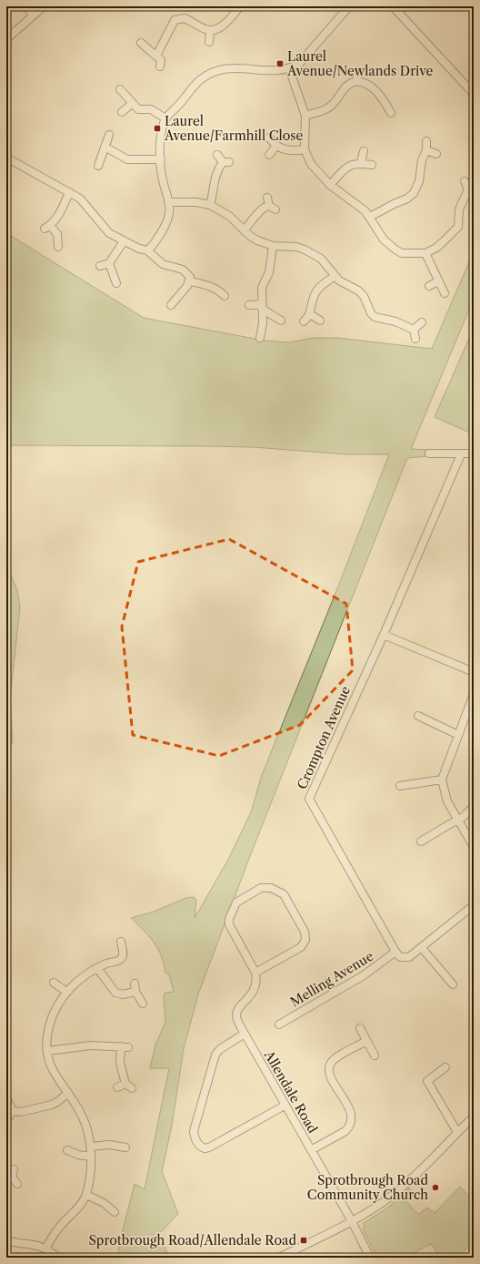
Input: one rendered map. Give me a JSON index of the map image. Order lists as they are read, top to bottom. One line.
{"streets":{"street":["Crompton Avenue","Melling Avenue","Allendale Road"]},"crossings":[["Crompton Avenue","Melling Avenue"]],"places":{"transit":["Laurel Avenue/Newlands Drive","Laurel Avenue/Farmhill Close","Sprotbrough Road/Allendale Road"],"other":["Sprotbrough Road Community Church"]}}
